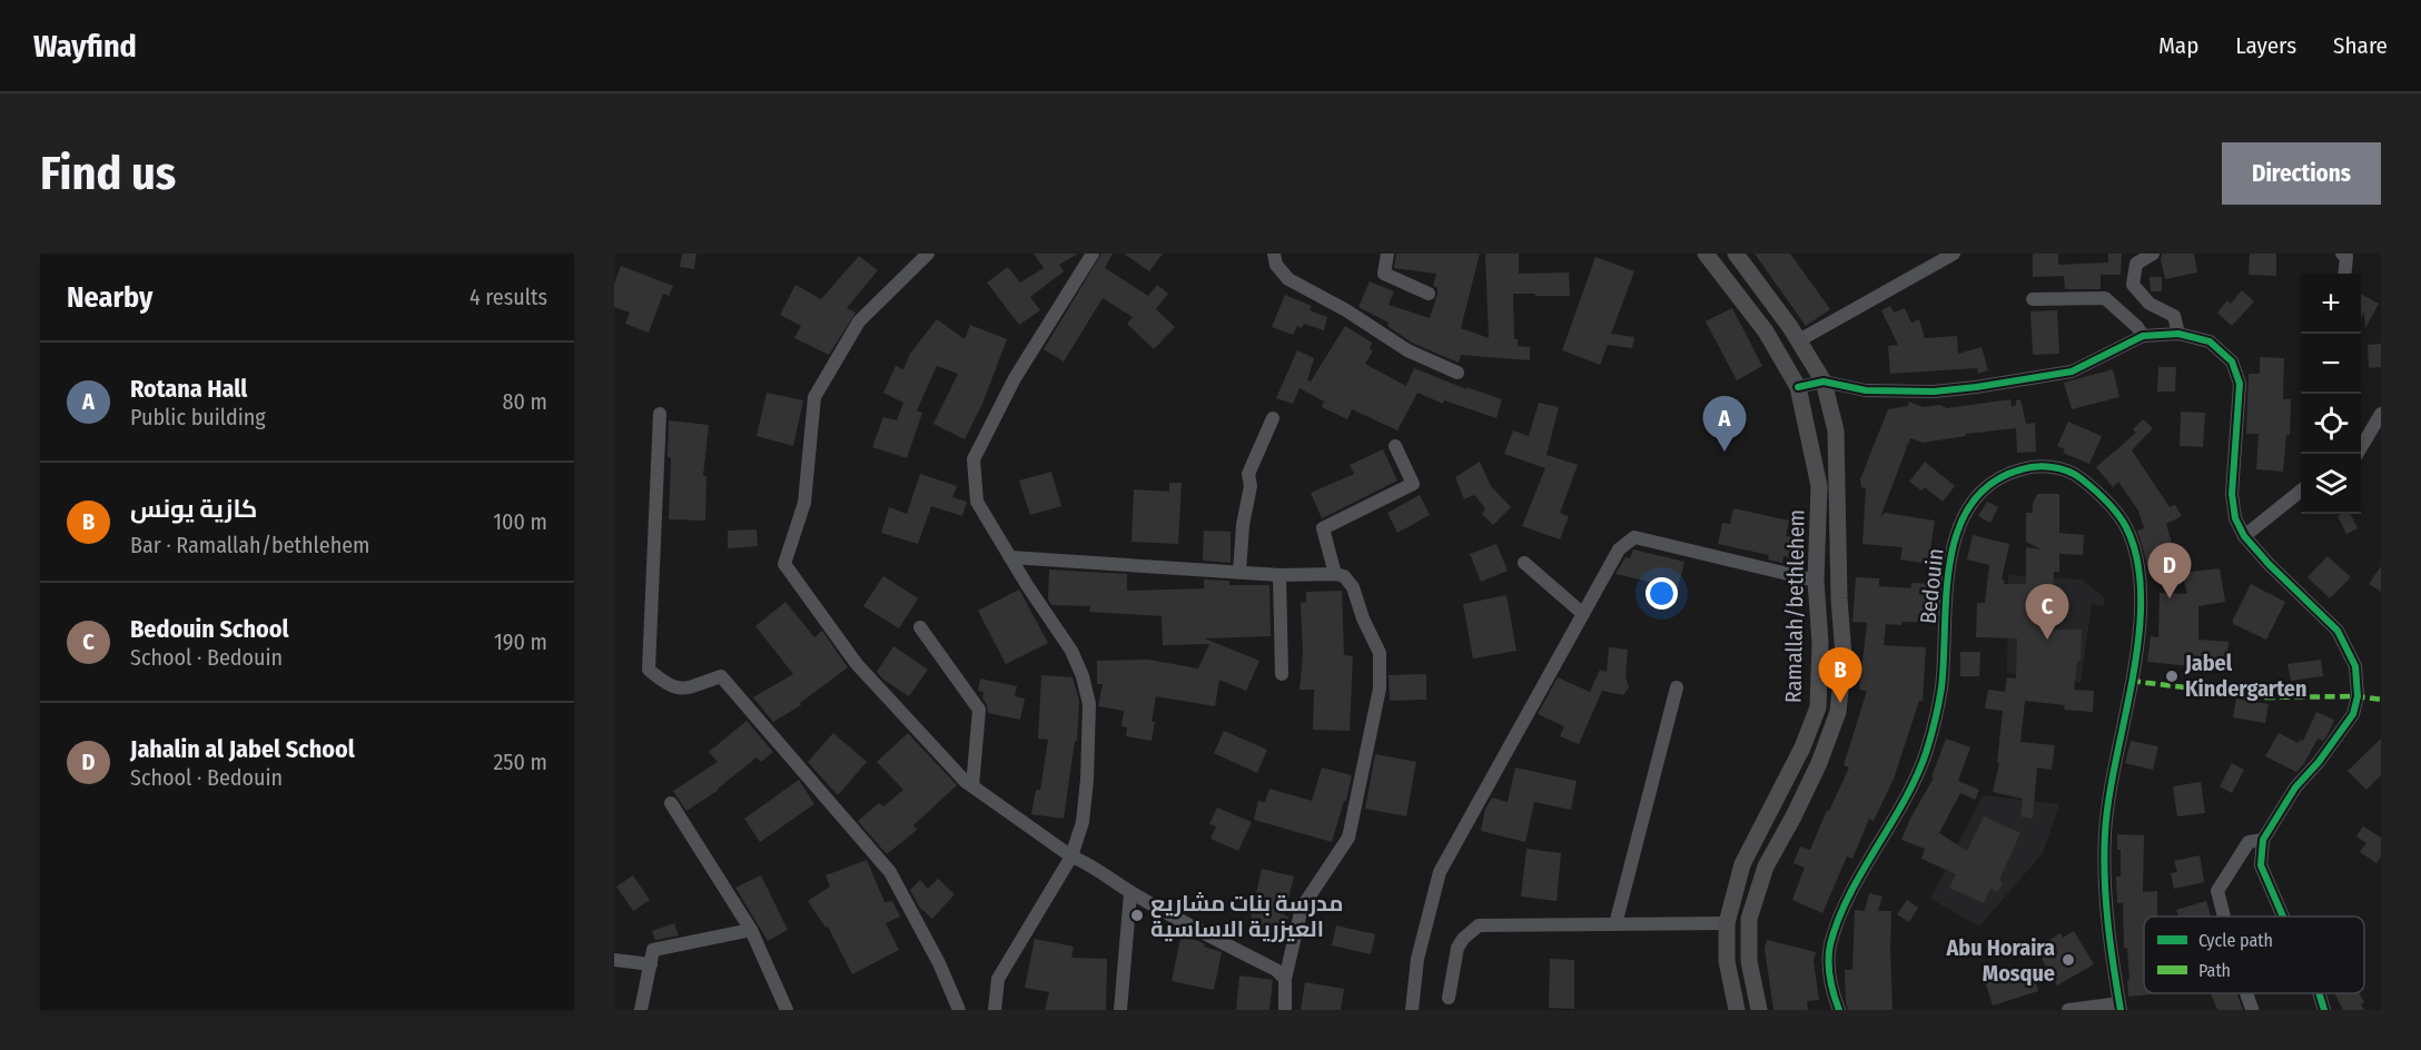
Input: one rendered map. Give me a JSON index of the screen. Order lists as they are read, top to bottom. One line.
{"streets":{"main road":["Ramallah/bethlehem"],"street":["Bedouin"]},"places":["Jabel Kindergarten","مدرسة بنات مشاريع العيزرية الاساسية","Abu Horaira Mosque"],"legend":["Cycle path","Path"],"page":{"header":"Wayfind","nav":["Map","Layers","Share"],"buttons":"Directions","title":"Find us","heading":["Nearby","4 results"],"map_buttons":["+","−"],"list":[{"mark":"A","name":"Rotana Hall","note":"Public building","value":"80 m"},{"mark":"B","name":"كازية يونس","note":"Bar · Ramallah/bethlehem","value":"100 m"},{"mark":"C","name":"Bedouin School","note":"School · Bedouin","value":"190 m"},{"mark":"D","name":"Jahalin al Jabel School","note":"School · Bedouin","value":"250 m"}],"pins":["A","D","C","B"]}}
